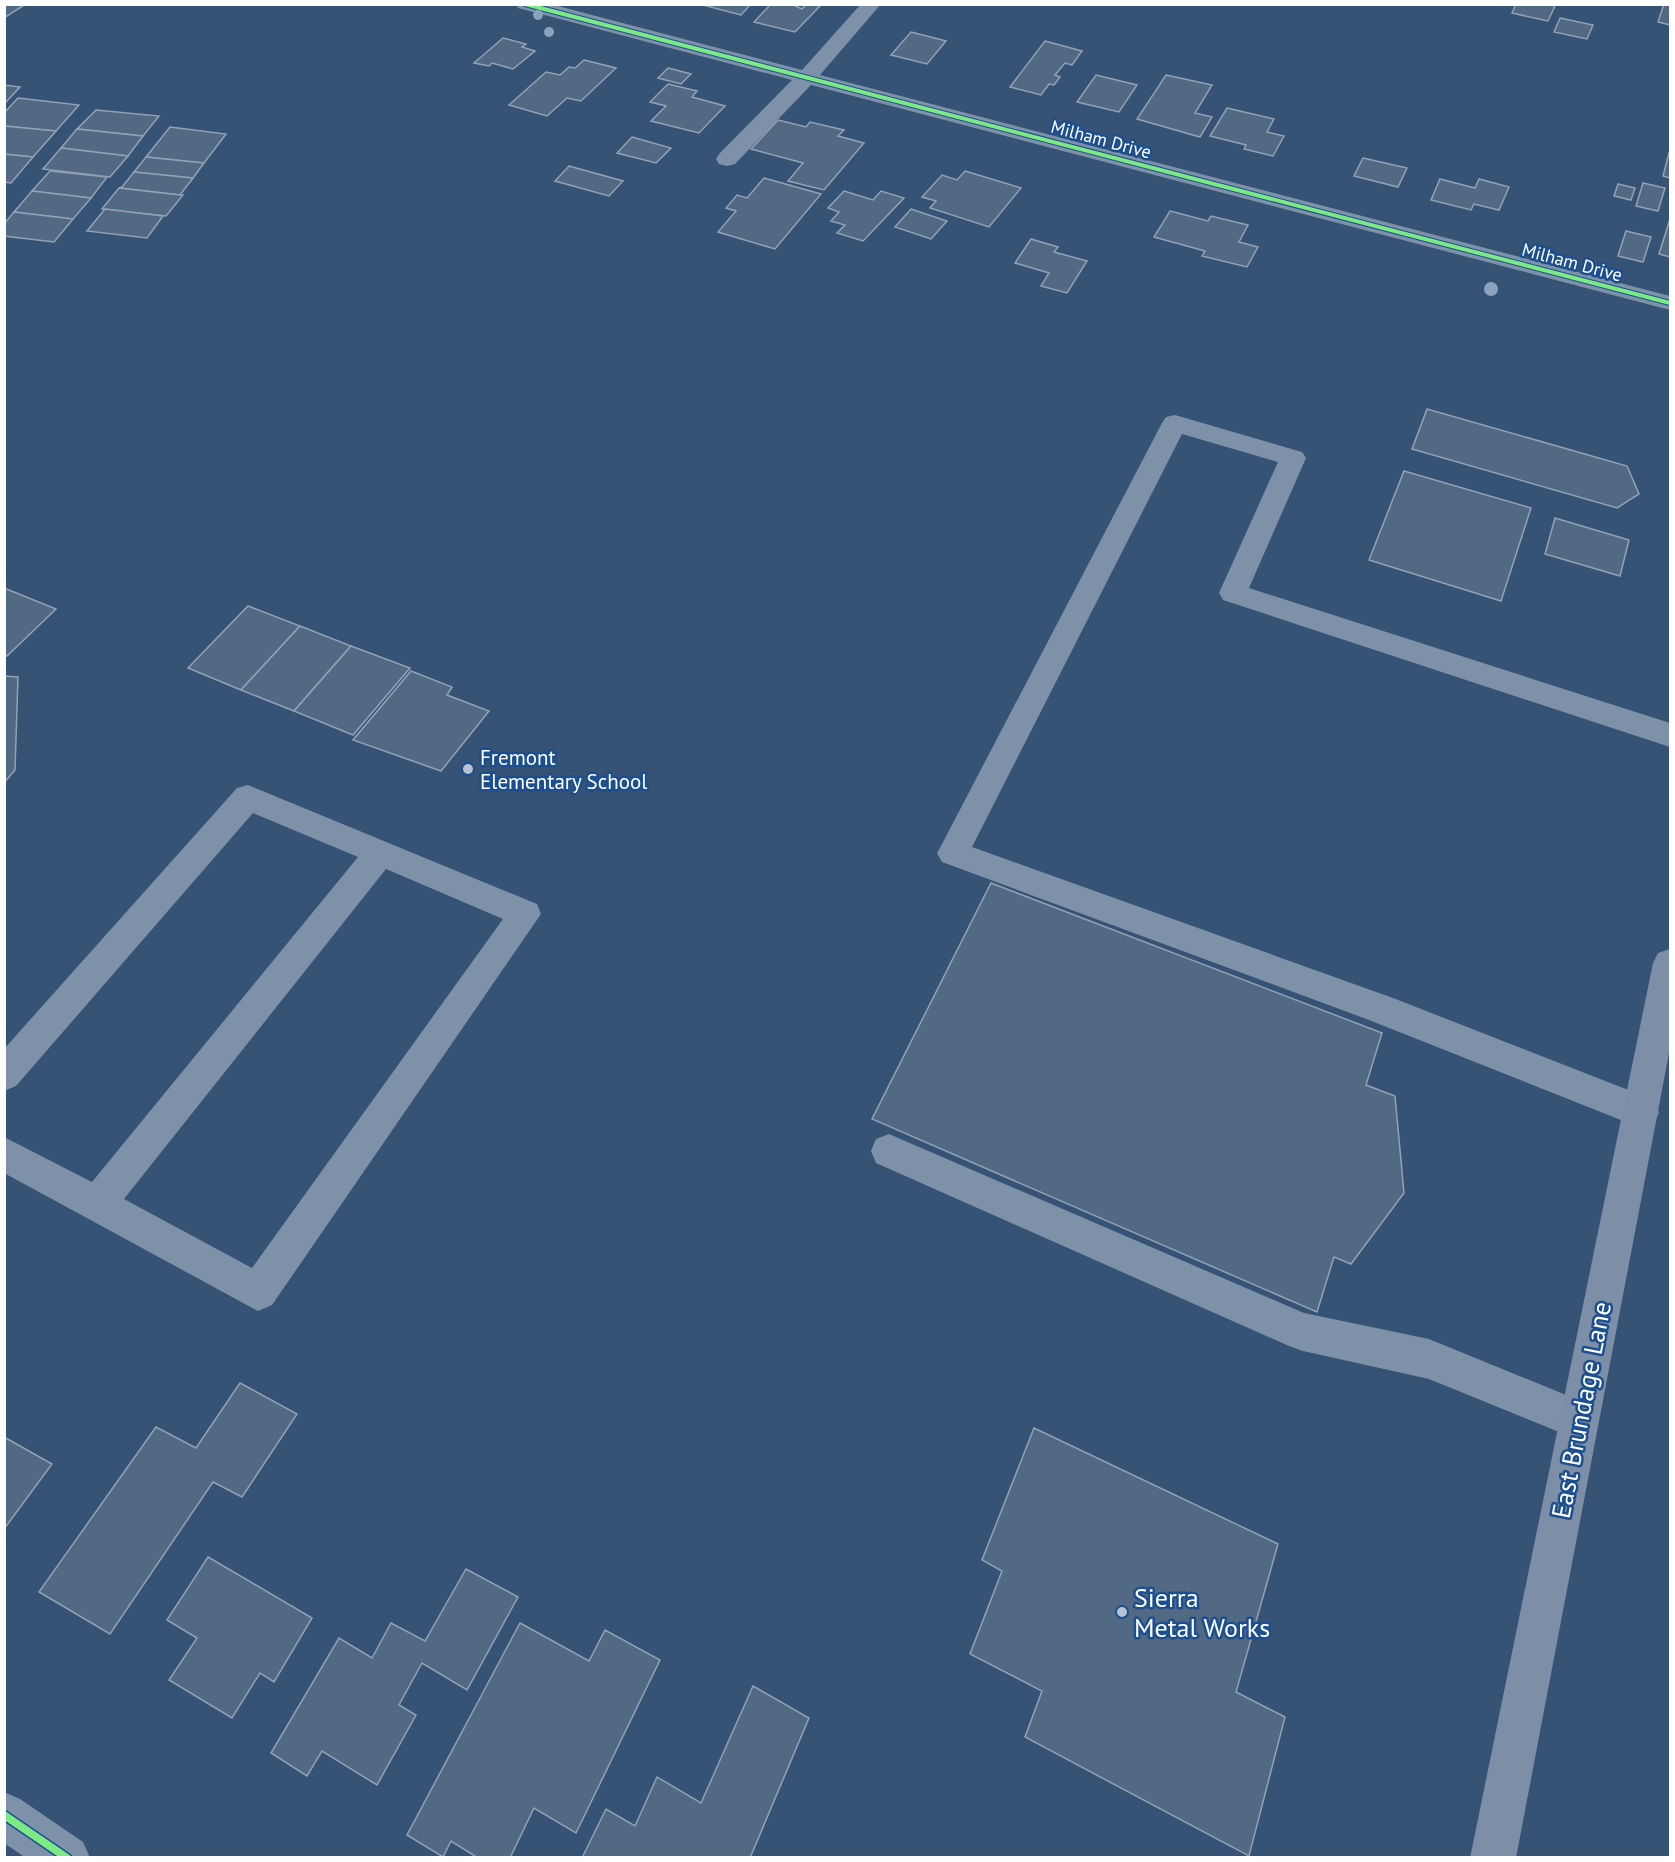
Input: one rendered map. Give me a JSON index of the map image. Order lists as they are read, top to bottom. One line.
{"streets":{"main road":["East Brundage Lane"],"street":["Milham Drive"]},"places":["Fremont Elementary School","Sierra Metal Works"]}
